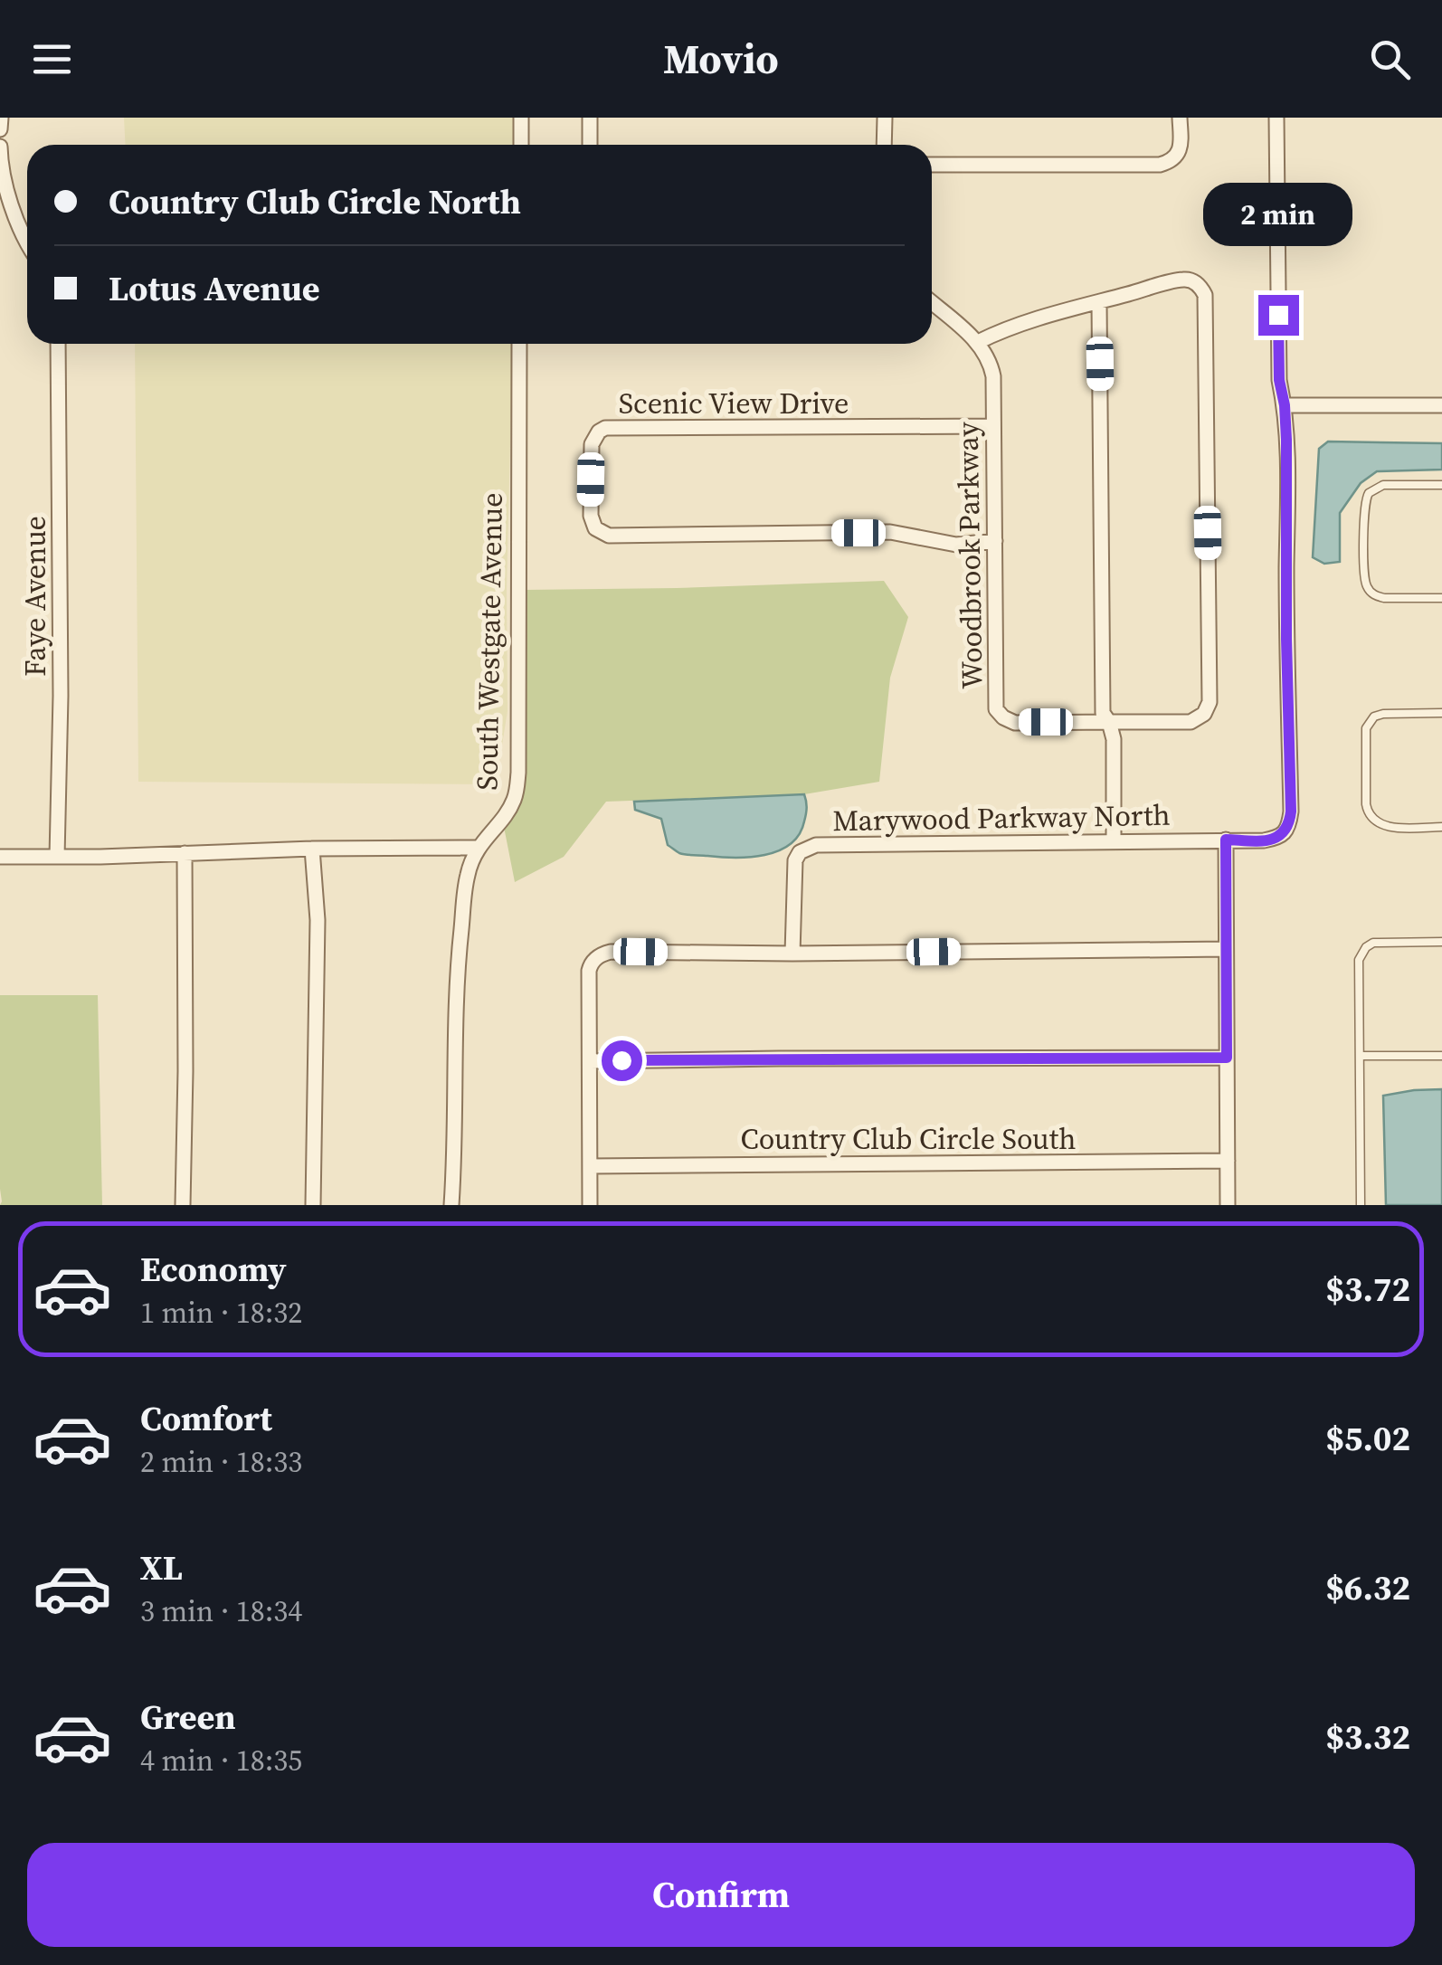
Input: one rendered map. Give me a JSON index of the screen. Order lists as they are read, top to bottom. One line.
{"streets":{"street":["Scenic View Drive","Woodbrook Parkway","Faye Avenue","South Westgate Avenue","Marywood Parkway North","Country Club Circle South"]},"crossings":[["Scenic View Drive","Woodbrook Parkway"]],"page":{"header":"Movio","banner":["Country Club Circle North","Lotus Avenue"],"bubble":"2 min","list":[{"name":"Economy","note":"1 min · 18:32","value":"$3.72"},{"name":"Comfort","note":"2 min · 18:33","value":"$5.02"},{"name":"XL","note":"3 min · 18:34","value":"$6.32"},{"name":"Green","note":"4 min · 18:35","value":"$3.32"}],"buttons":"Confirm"}}
